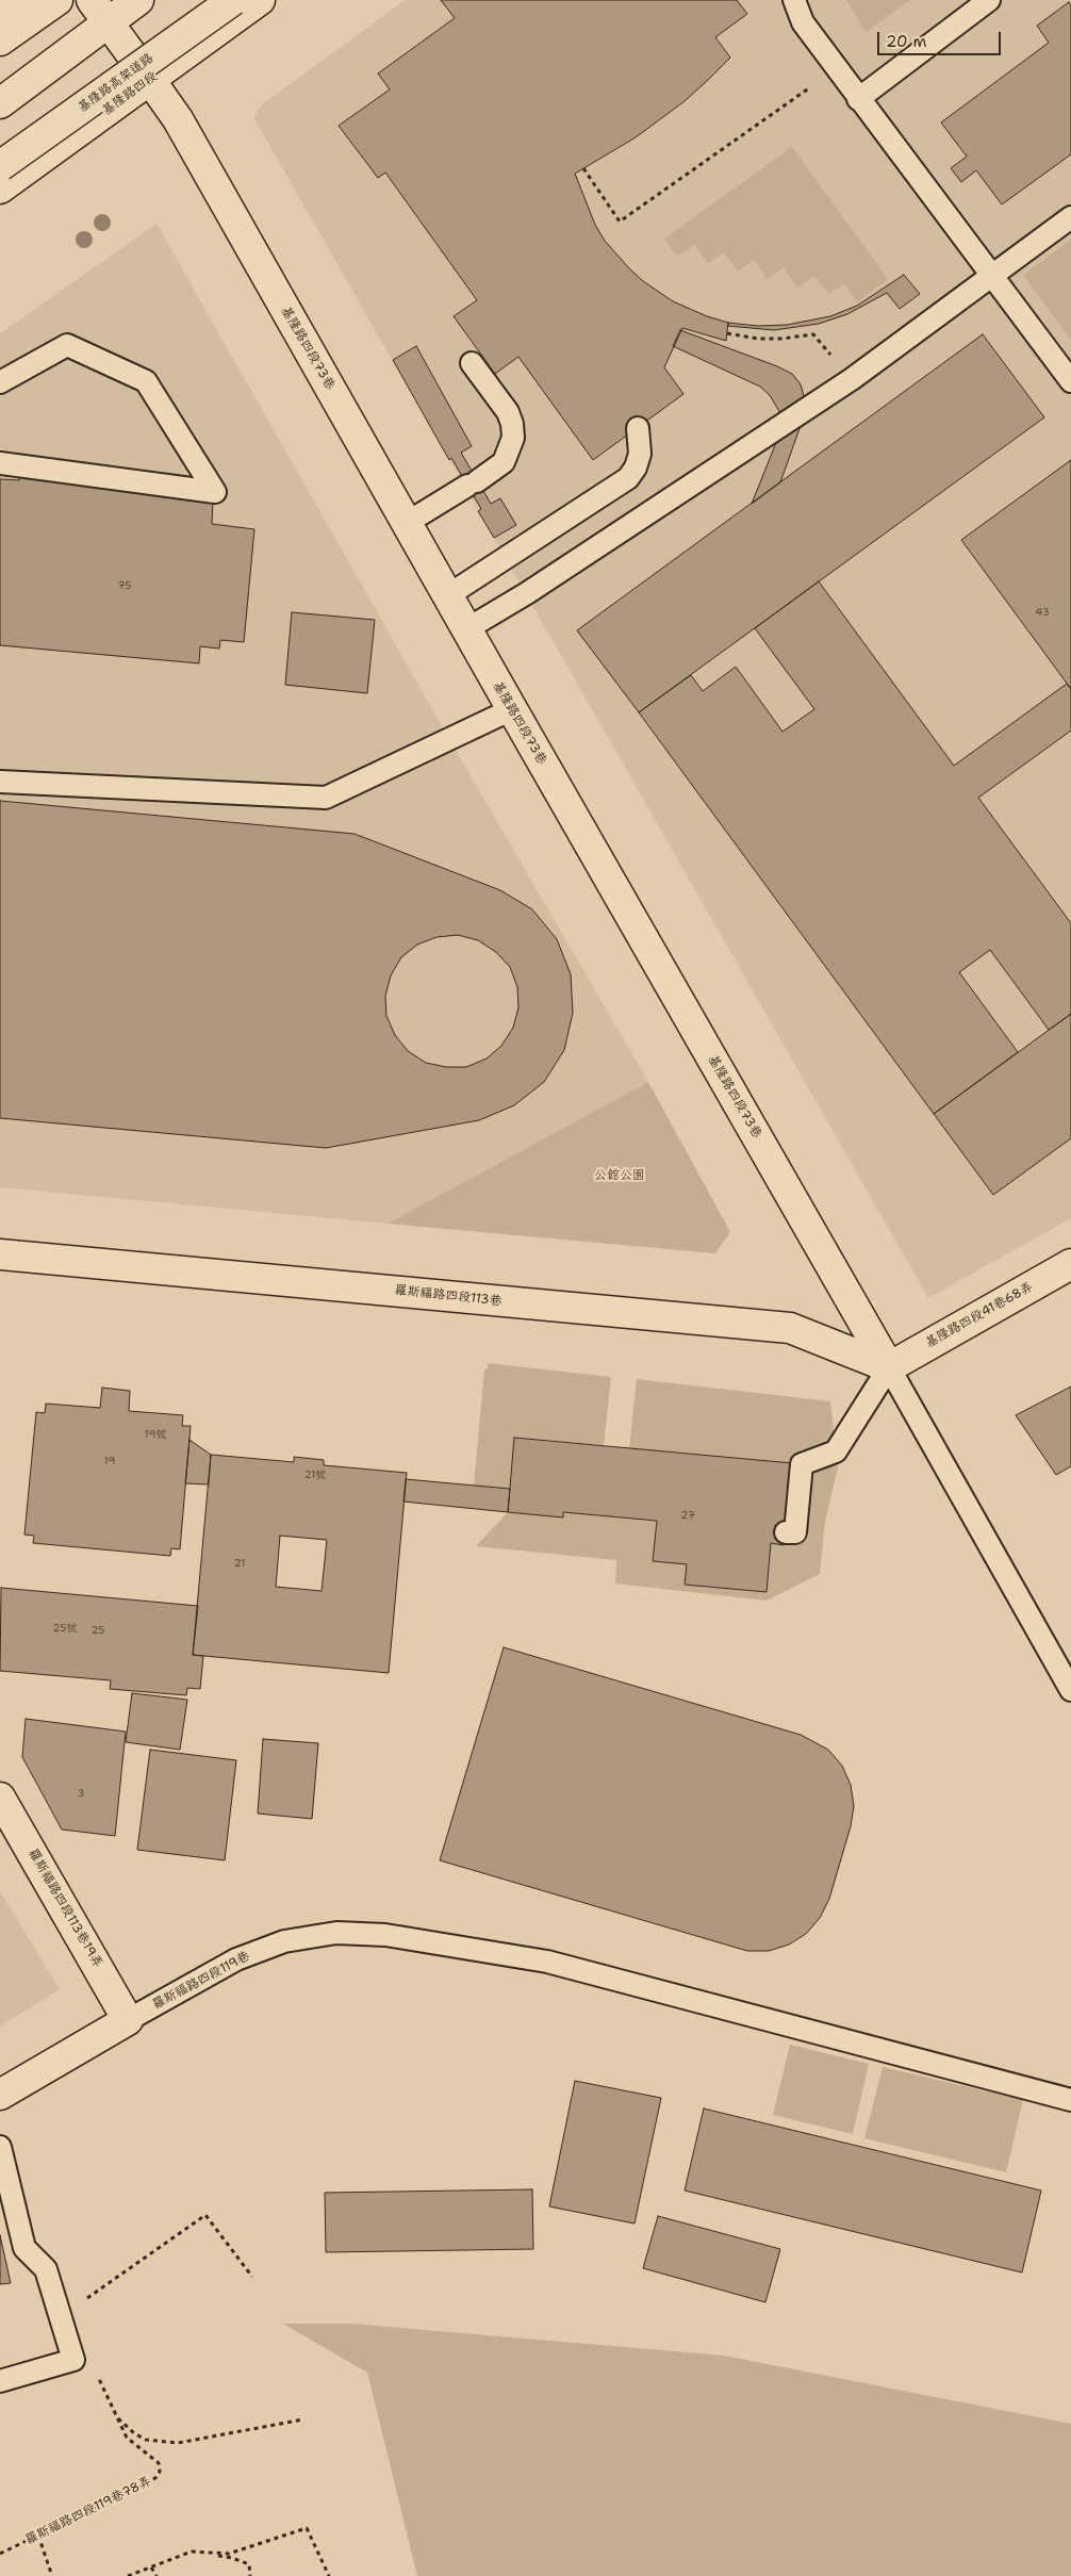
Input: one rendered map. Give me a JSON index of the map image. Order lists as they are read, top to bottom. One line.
{"streets":{"main road":["基隆路高架道路","基隆路四段","基隆路四段73巷","羅斯福路四段113巷","基隆路四段41巷68弄","羅斯福路四段113巷19弄","羅斯福路四段119巷"],"path":["羅斯福路四段119巷78弄"]},"crossings":[["基隆路四段","基隆路四段73巷"],["基隆路四段73巷","羅斯福路四段113巷"],["基隆路四段73巷","基隆路四段41巷68弄"],["羅斯福路四段113巷","基隆路四段41巷68弄"],["羅斯福路四段113巷19弄","羅斯福路四段119巷"]],"parks":["公館公園"],"house_numbers":["75","43","19號","19","21號","27","21","25號","25","3"],"scale_bar":"20 m"}
